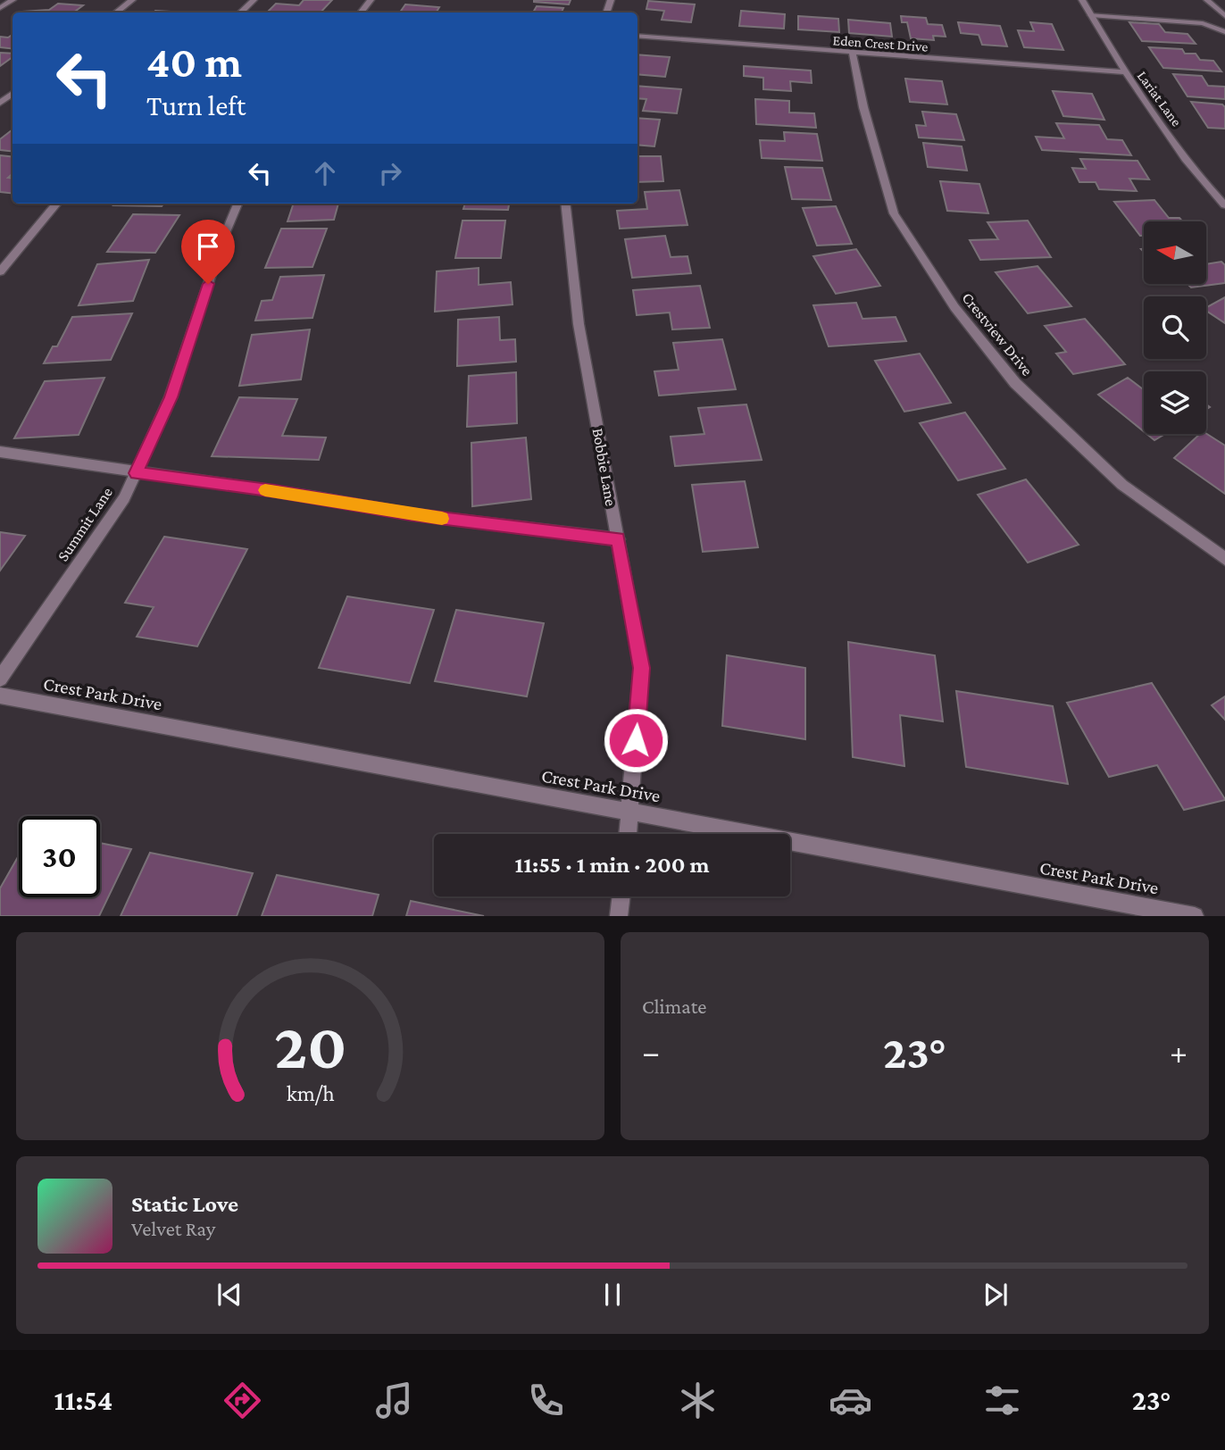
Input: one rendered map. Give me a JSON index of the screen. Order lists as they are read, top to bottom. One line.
{"streets":{"street":["Eden Crest Drive","Lariat Lane","Crestview Drive","Bobbie Lane","Summit Lane","Crest Park Drive"]},"crossings":[["Eden Crest Drive","Lariat Lane"],["Eden Crest Drive","Crestview Drive"],["Bobbie Lane","Crest Park Drive"]],"north":"left","page":{"turn":["40 m","Turn left"],"limit":"30","trip":"11:55 · 1 min · 200 m","tile":"Climate","heat":["−","23°","+"],"song":["Static Love","Velvet Ray"],"tabs":["11:54","23°"],"gauge":["20","km/h"]}}
